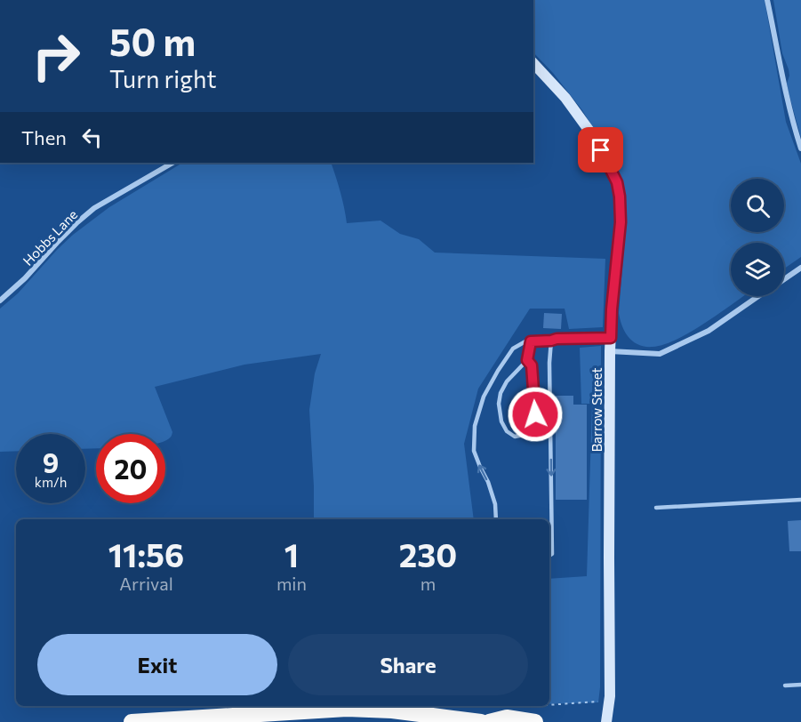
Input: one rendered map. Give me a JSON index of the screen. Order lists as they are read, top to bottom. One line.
{"streets":{"main road":["Barrow Street"],"street":["Hobbs Lane"]},"page":{"turn":["50 m","Turn right"],"then":"Then","speed":"9 km/h","limit":"20","eta":["11:56","Arrival","1","min","230","m"],"buttons":["Exit","Share"]}}
